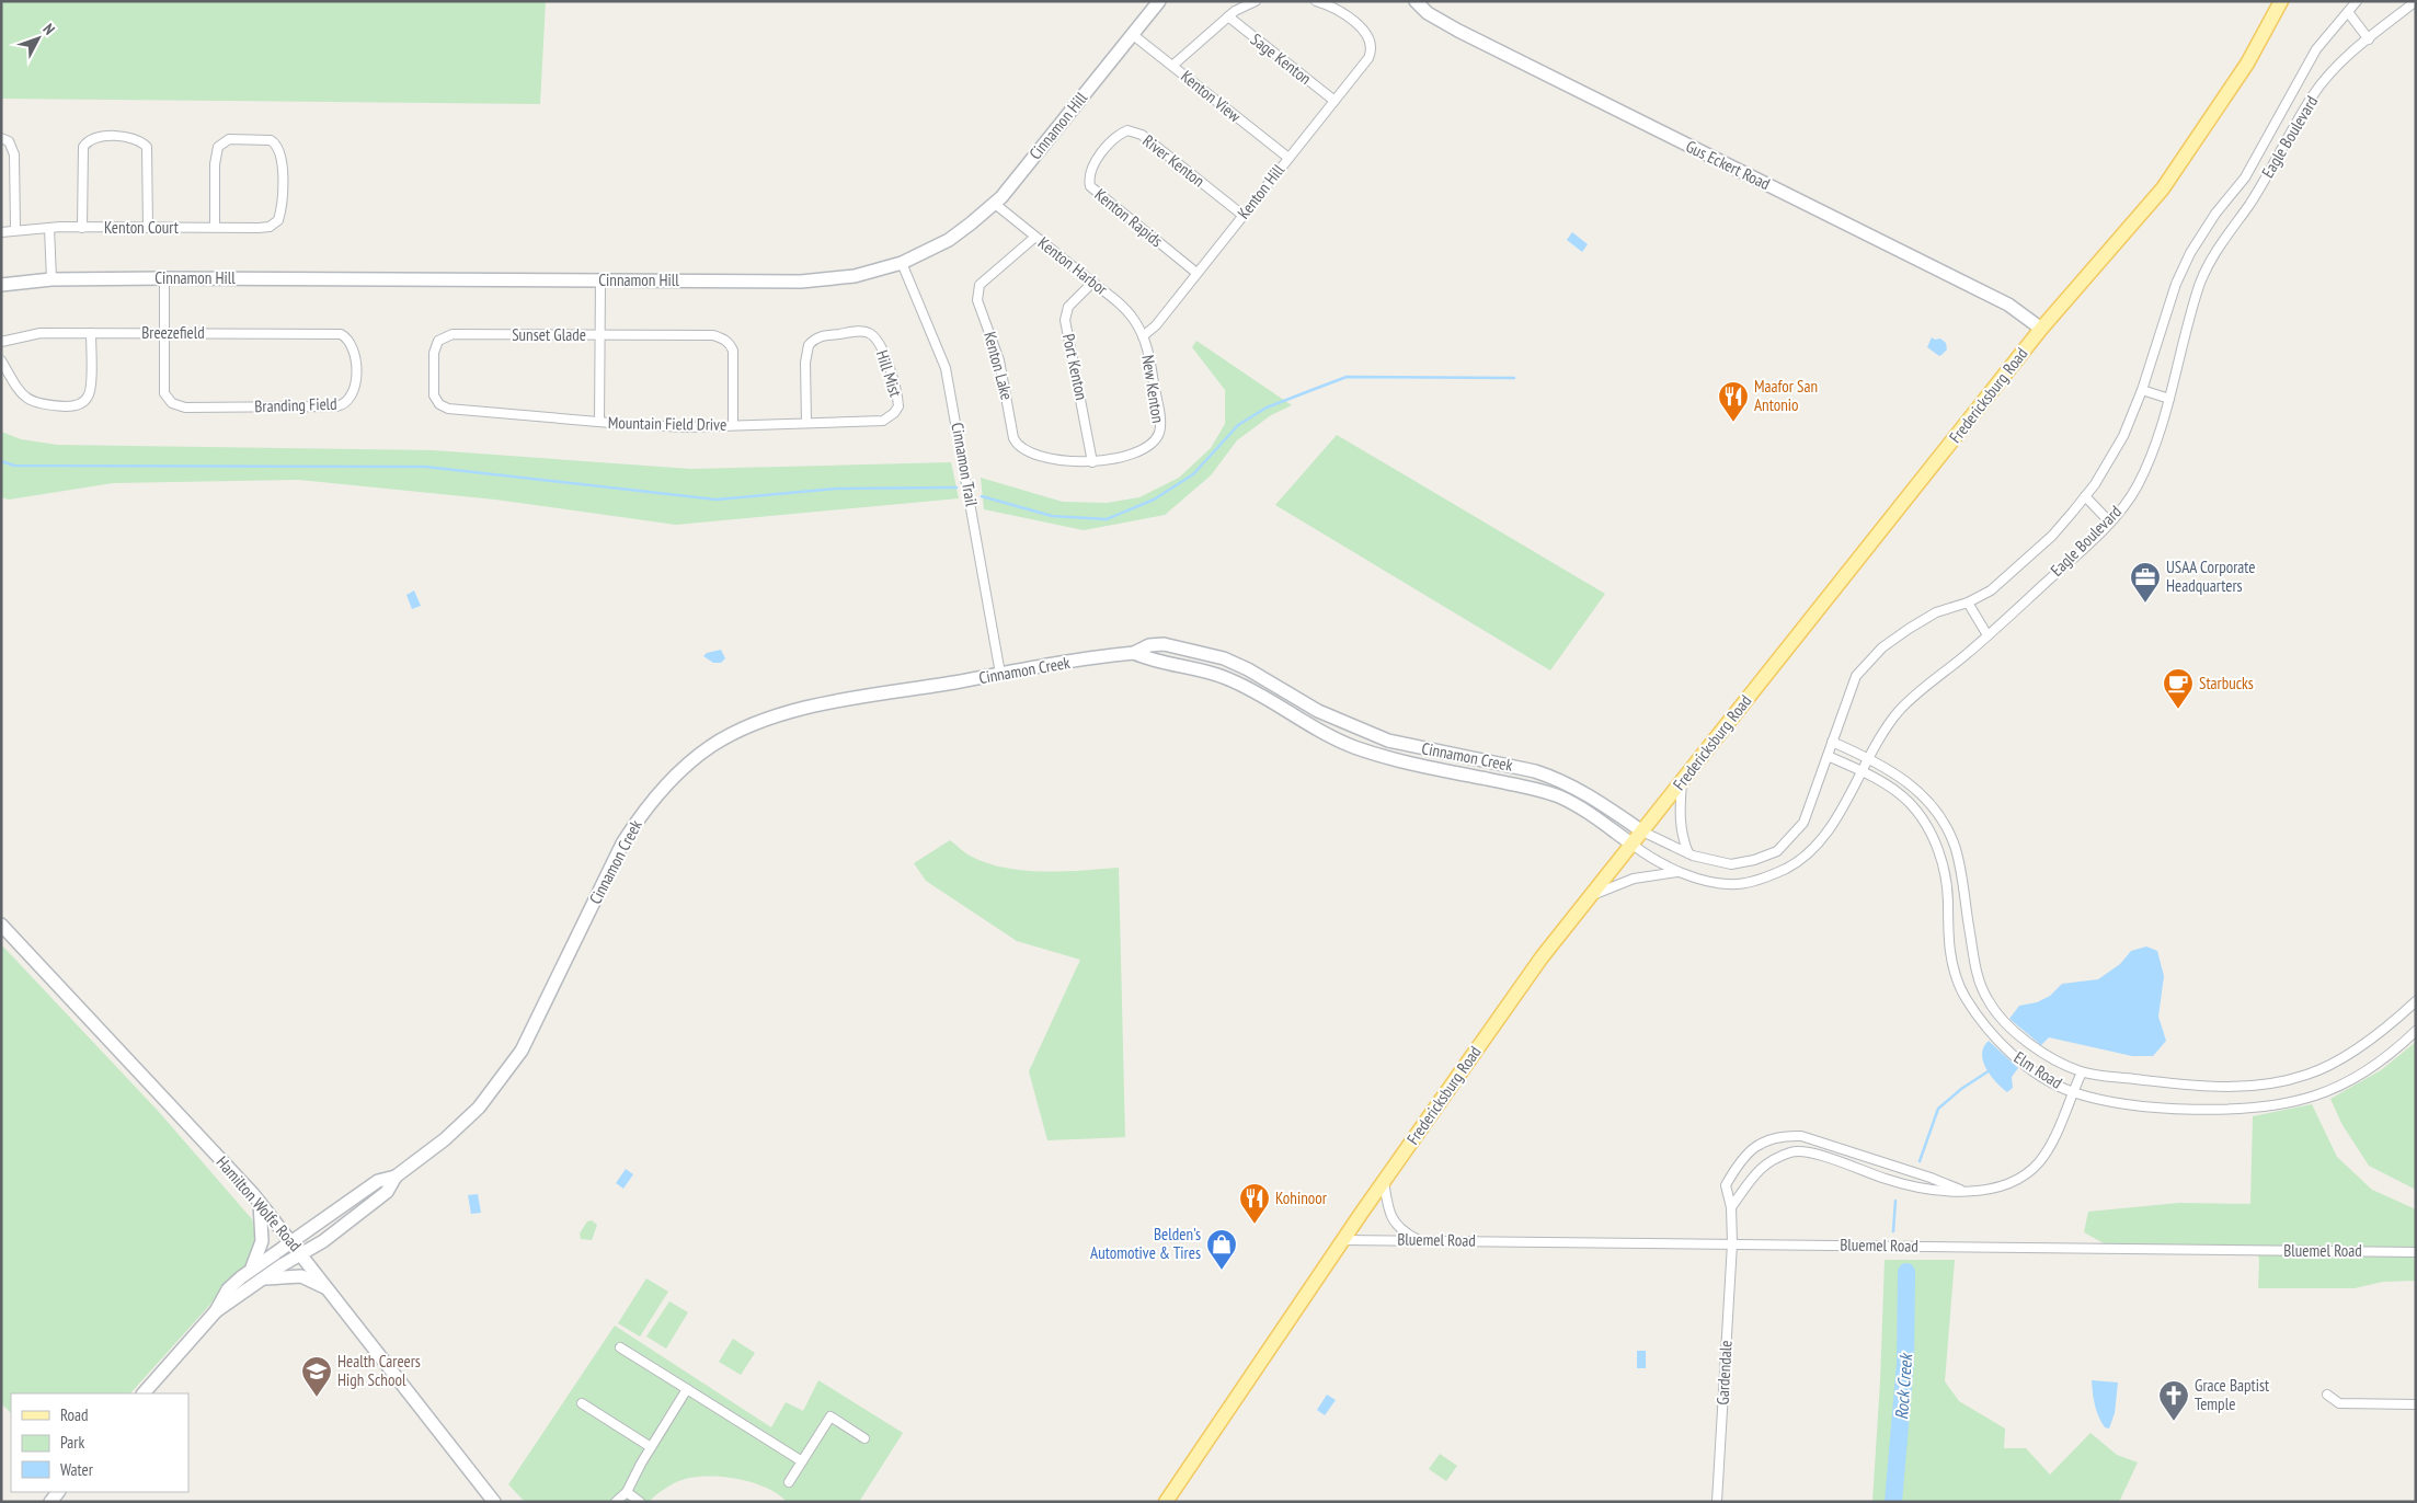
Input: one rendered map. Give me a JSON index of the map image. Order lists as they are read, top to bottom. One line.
{"streets":{"main road":["Fredericksburg Road"],"street":["Sage Kenton","Kenton View","Cinnamon Hill","Eagle Boulevard","River Kenton","Gus Eckert Road","Kenton Hill","Kenton Rapids","Kenton Court","Kenton Harbor","Breezefield","Sunset Glade","Kenton Lake","Port Kenton","Hill Mist","New Kenton","Branding Field","Mountain Field Drive","Cinnamon Trail","Cinnamon Creek","Elm Road","Hamilton Wolfe Road","Bluemel Road","Gardendale"]},"crossings":[["Sage Kenton","Kenton Hill"],["Kenton View","Cinnamon Hill"],["Kenton View","Kenton Hill"],["Cinnamon Hill","Kenton Harbor"],["Cinnamon Hill","Cinnamon Trail"],["Eagle Boulevard","Fredericksburg Road"],["Eagle Boulevard","Cinnamon Creek"],["Eagle Boulevard","Elm Road"],["River Kenton","Kenton Hill"],["River Kenton","Kenton Rapids"],["Gus Eckert Road","Fredericksburg Road"],["Kenton Hill","Kenton Rapids"],["Kenton Hill","Kenton Harbor"],["Kenton Hill","New Kenton"],["Kenton Harbor","Kenton Lake"],["Kenton Harbor","Port Kenton"],["Kenton Harbor","New Kenton"],["Breezefield","Branding Field"],["Sunset Glade","Mountain Field Drive"],["Kenton Lake","Port Kenton"],["Kenton Lake","New Kenton"],["Port Kenton","New Kenton"],["Hill Mist","Mountain Field Drive"],["Fredericksburg Road","Cinnamon Creek"],["Fredericksburg Road","Bluemel Road"],["Cinnamon Trail","Cinnamon Creek"],["Cinnamon Creek","Hamilton Wolfe Road"],["Bluemel Road","Gardendale"]],"water":["Rock Creek"],"places":{"restaurant":["Maafor San Antonio","Kohinoor"],"office":["USAA Corporate Headquarters"],"cafe":["Starbucks"],"shop":["Belden's Automotive & Tires"],"school or university":["Health Careers High School"],"church":["Grace Baptist Temple"]},"legend":["Road","Park","Water"],"north":"top right"}
